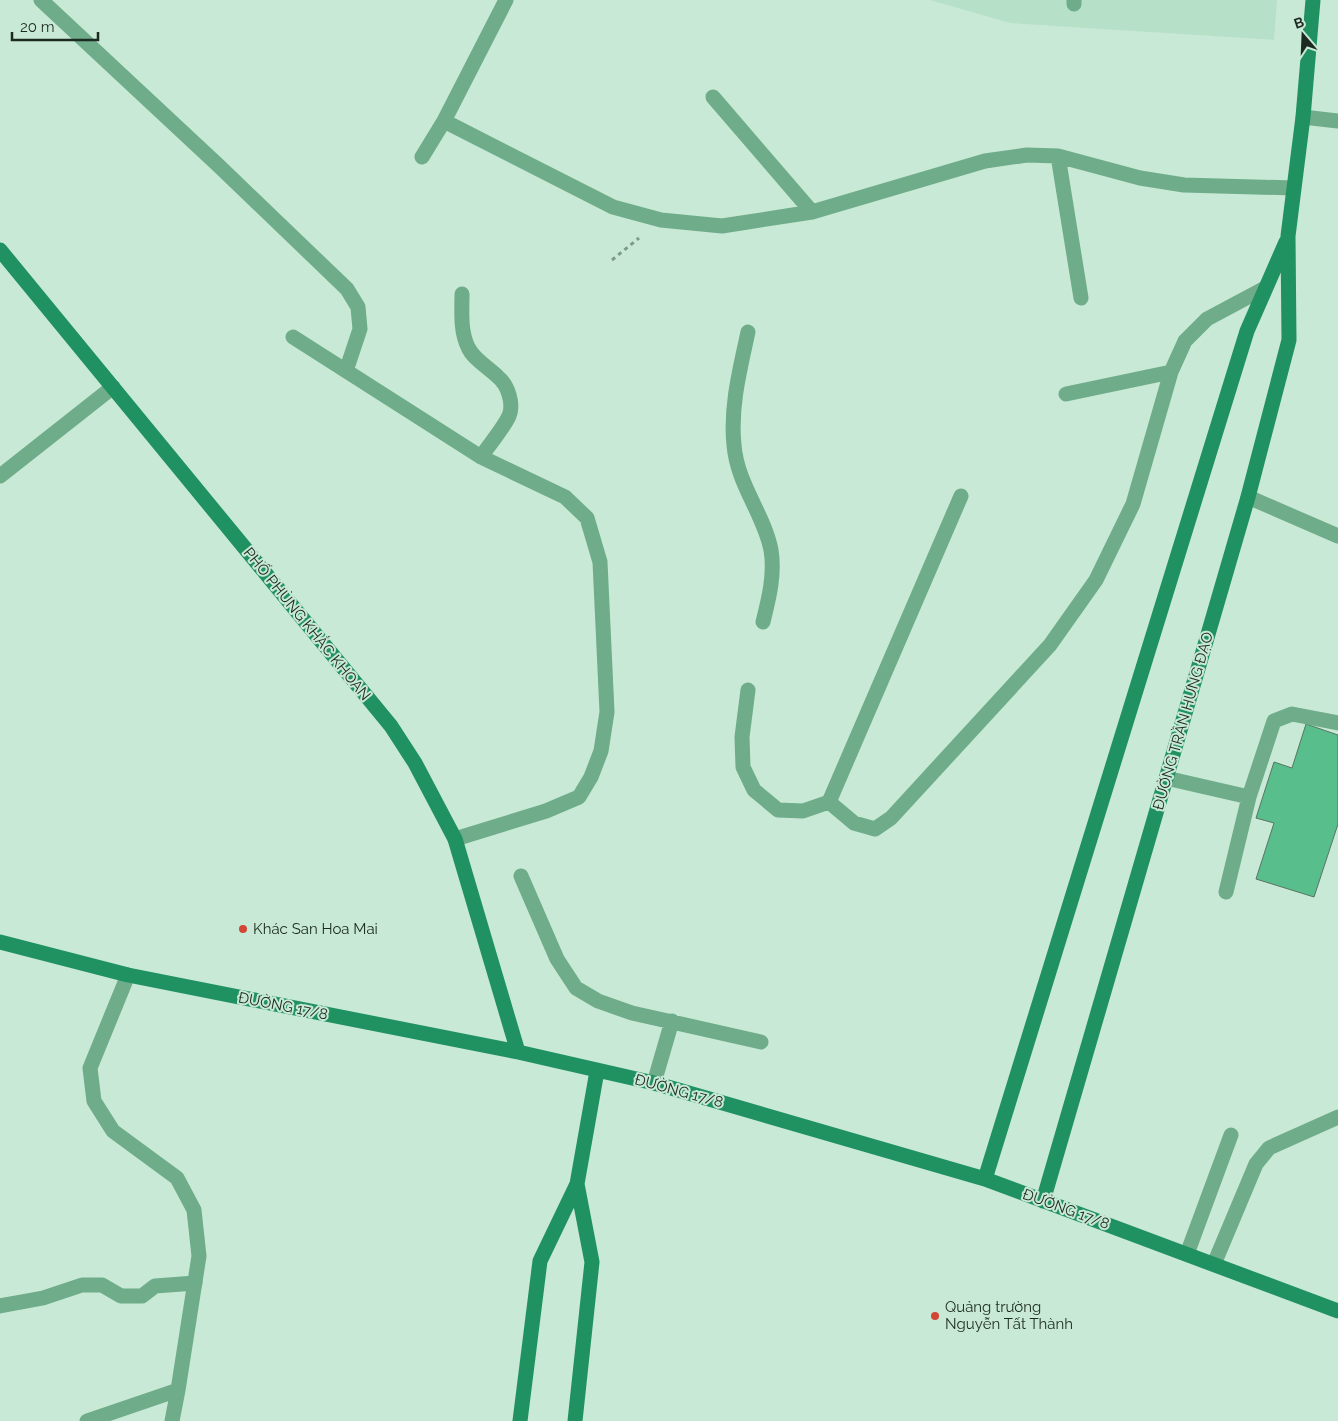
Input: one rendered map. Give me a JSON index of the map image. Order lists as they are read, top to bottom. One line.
{"streets":{"street":["PHỐ PHÙNG KHẮC KHOAN","ĐƯỜNG TRẦN HƯNG ĐẠO","ĐƯỜNG 17/8"]},"crossings":[["PHỐ PHÙNG KHẮC KHOAN","ĐƯỜNG 17/8"],["ĐƯỜNG TRẦN HƯNG ĐẠO","ĐƯỜNG 17/8"]],"places":["Khác San Hoa Mai","Quảng trường Nguyễn Tất Thành"],"scale_bar":"20 m","north":"top"}
